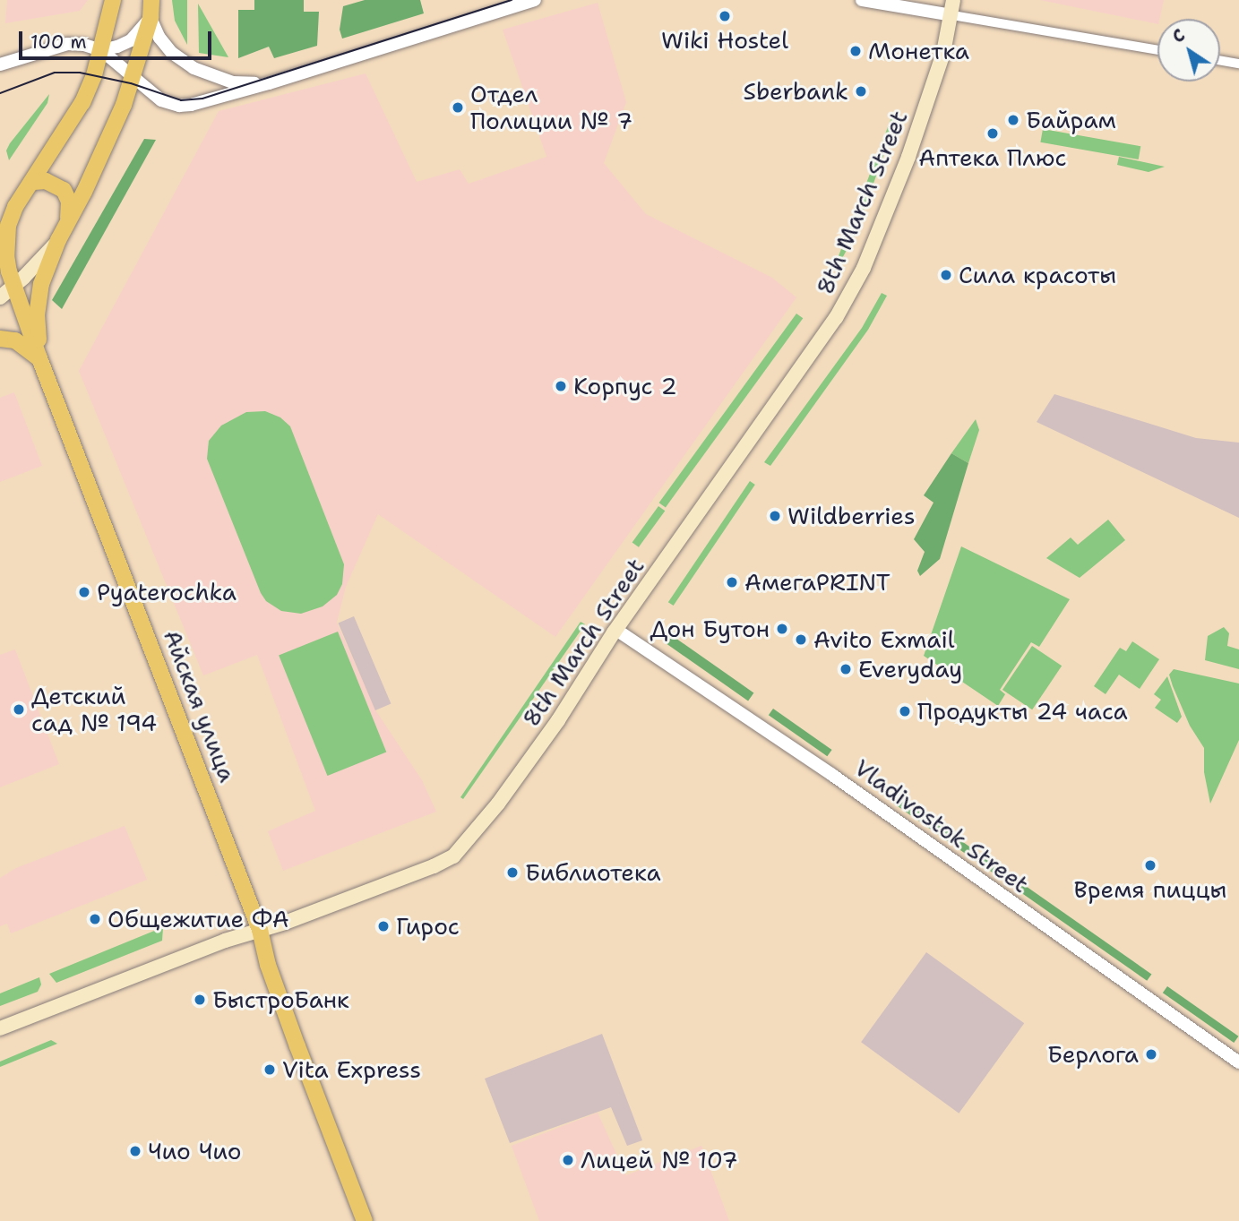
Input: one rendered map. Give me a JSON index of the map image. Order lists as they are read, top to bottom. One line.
{"streets":{"main road":["8th March Street","Айская улица"],"street":["Vladivostok Street"]},"crossings":[["8th March Street","Айская улица"],["8th March Street","Vladivostok Street"]],"places":["Wiki Hostel","Монетка","Sberbank","Отдел Полиции № 7","Байрам","Аптека Плюс","Сила красоты","Корпус 2","Wildberries","АмегаPRINT","Pyaterochka","Дон Бутон","Avito Exmail","Everyday","Детский сад № 194","Продукты 24 часа","Время пиццы","Библиотека","Общежитие ФА","Гирос","БыстроБанк","Берлога","Vita Express","Чио Чио","Лицей № 107"],"scale_bar":"100 m","north":"top left"}
